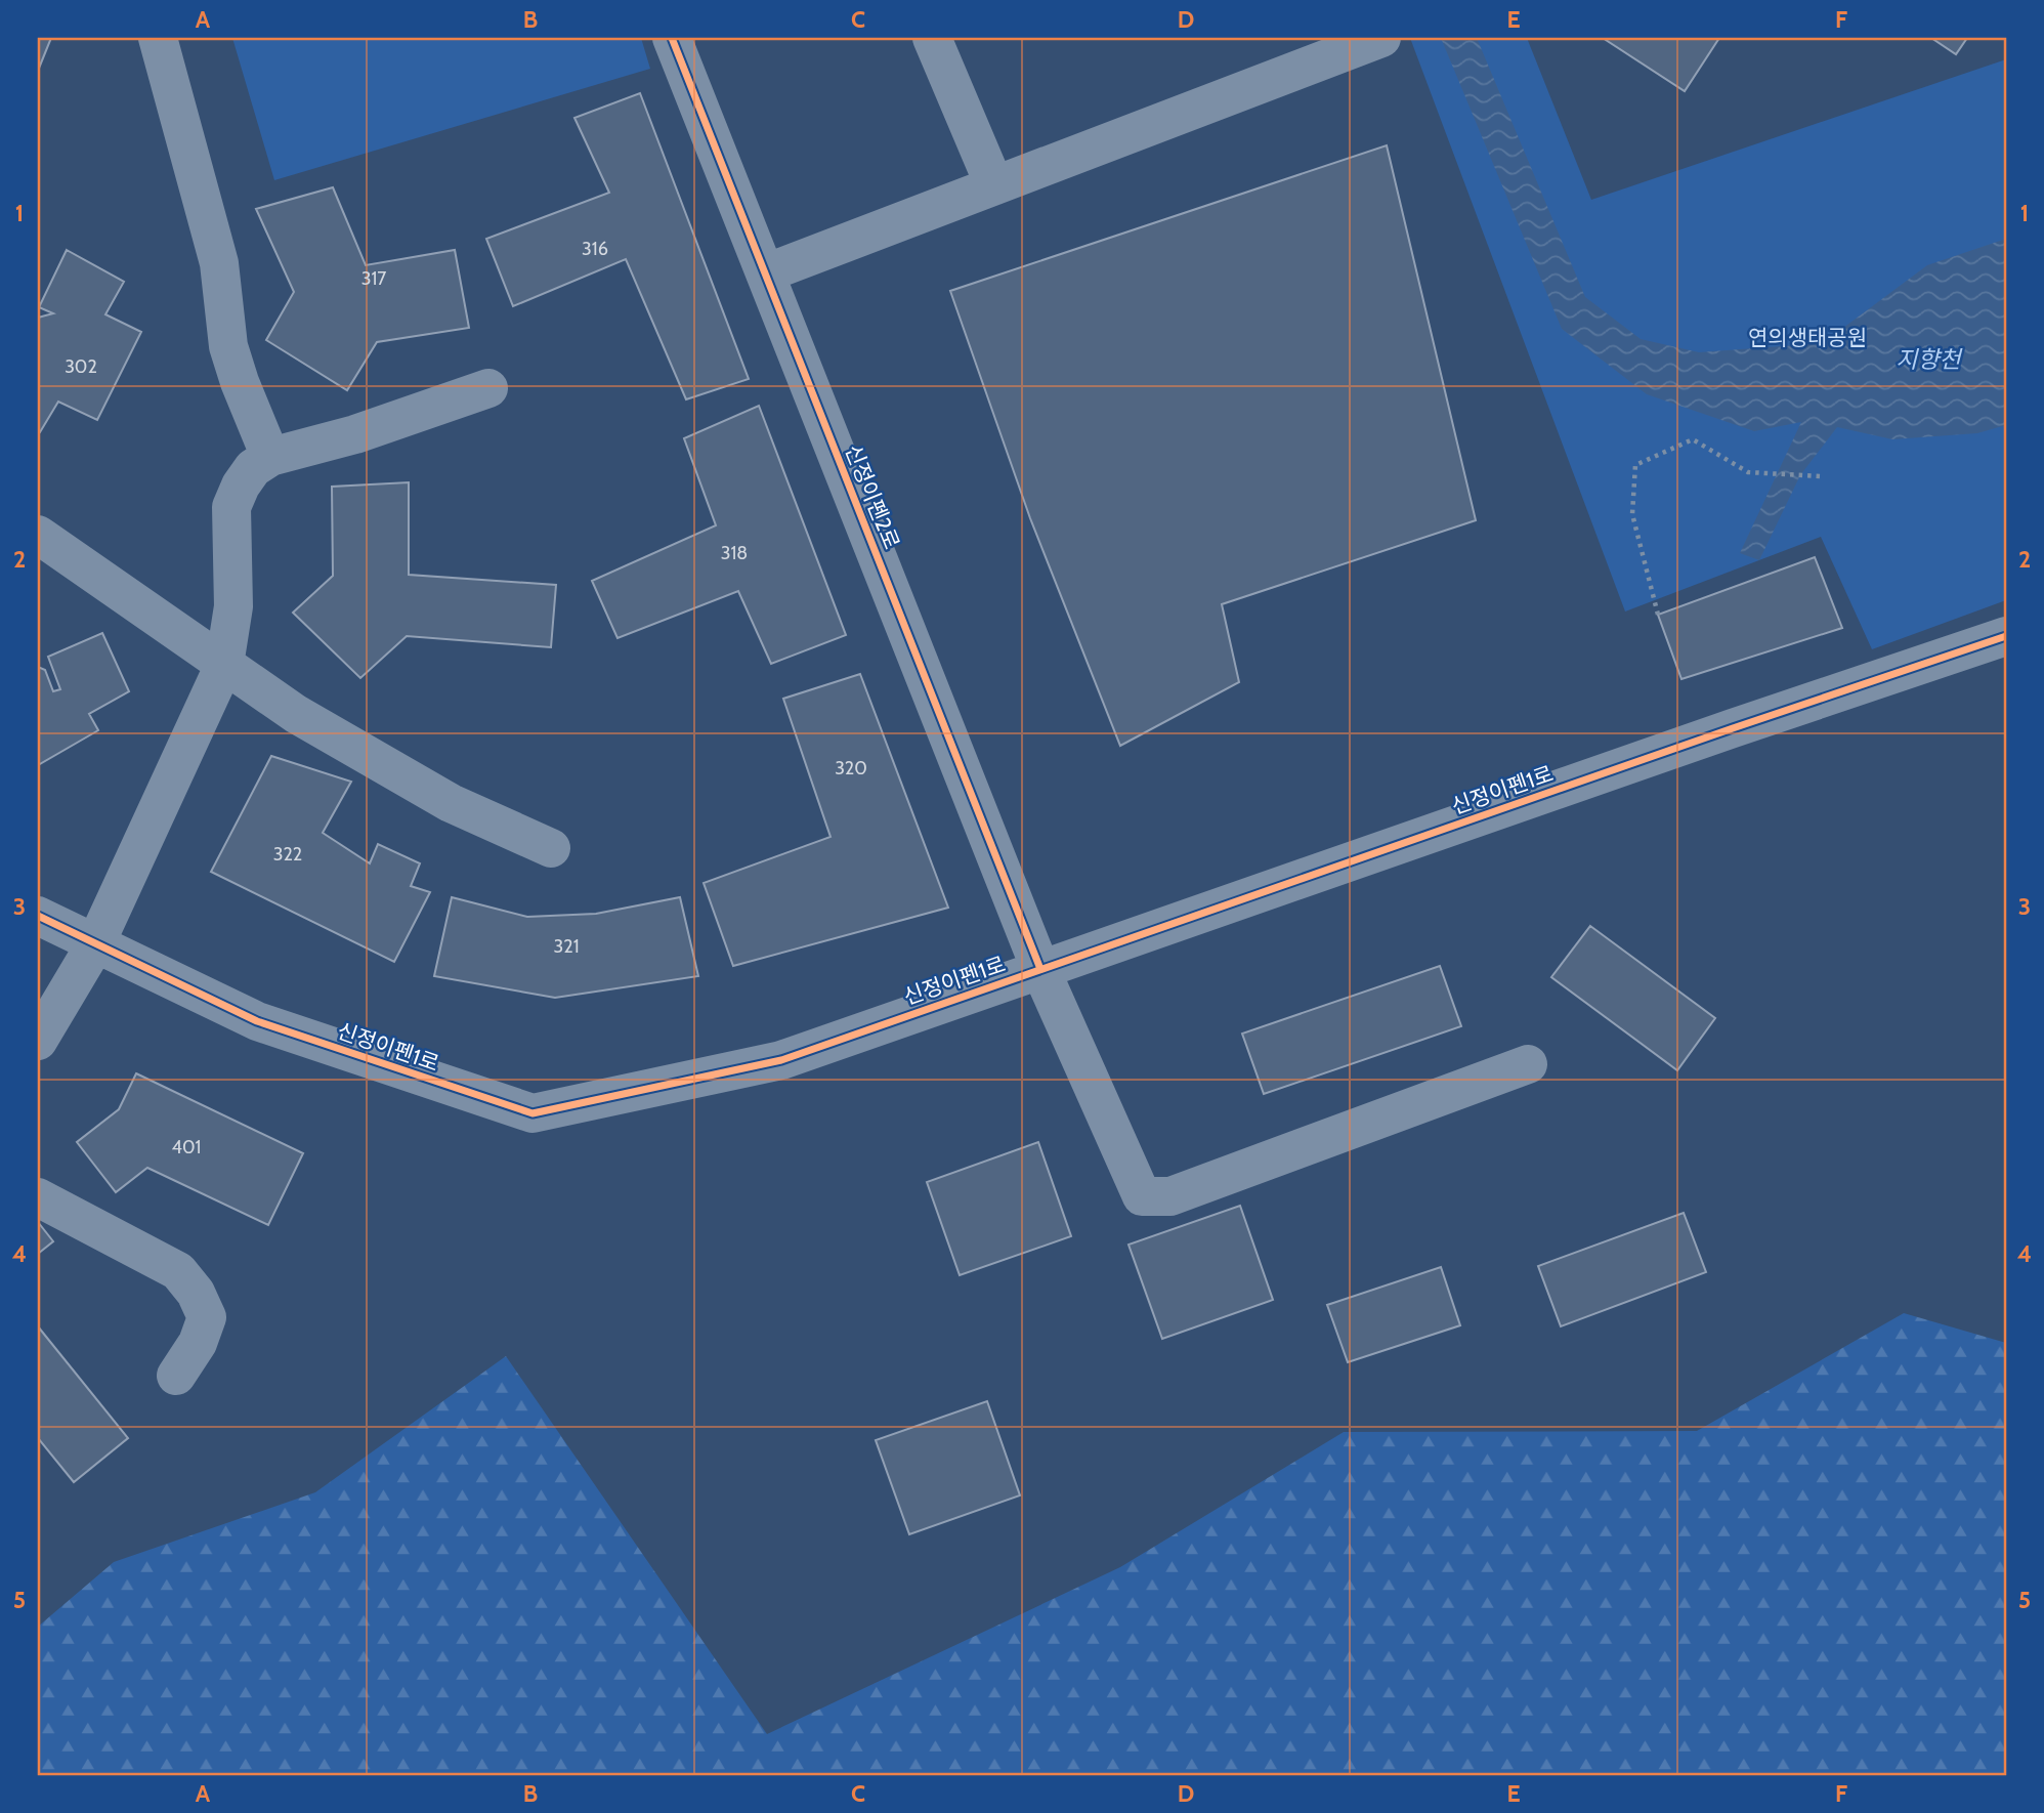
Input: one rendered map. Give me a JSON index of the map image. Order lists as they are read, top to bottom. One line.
{"streets":{"street":["신정이펜2로","신정이펜1로"]},"crossings":[["신정이펜2로","신정이펜1로"]],"water":["지향천"],"parks":["연의생태공원"],"house_numbers":["316","317","302","318","320","322","321","401"],"grid":{"columns":["A","B","C","D","E","F"],"rows":["1","2","3","4","5"]}}
